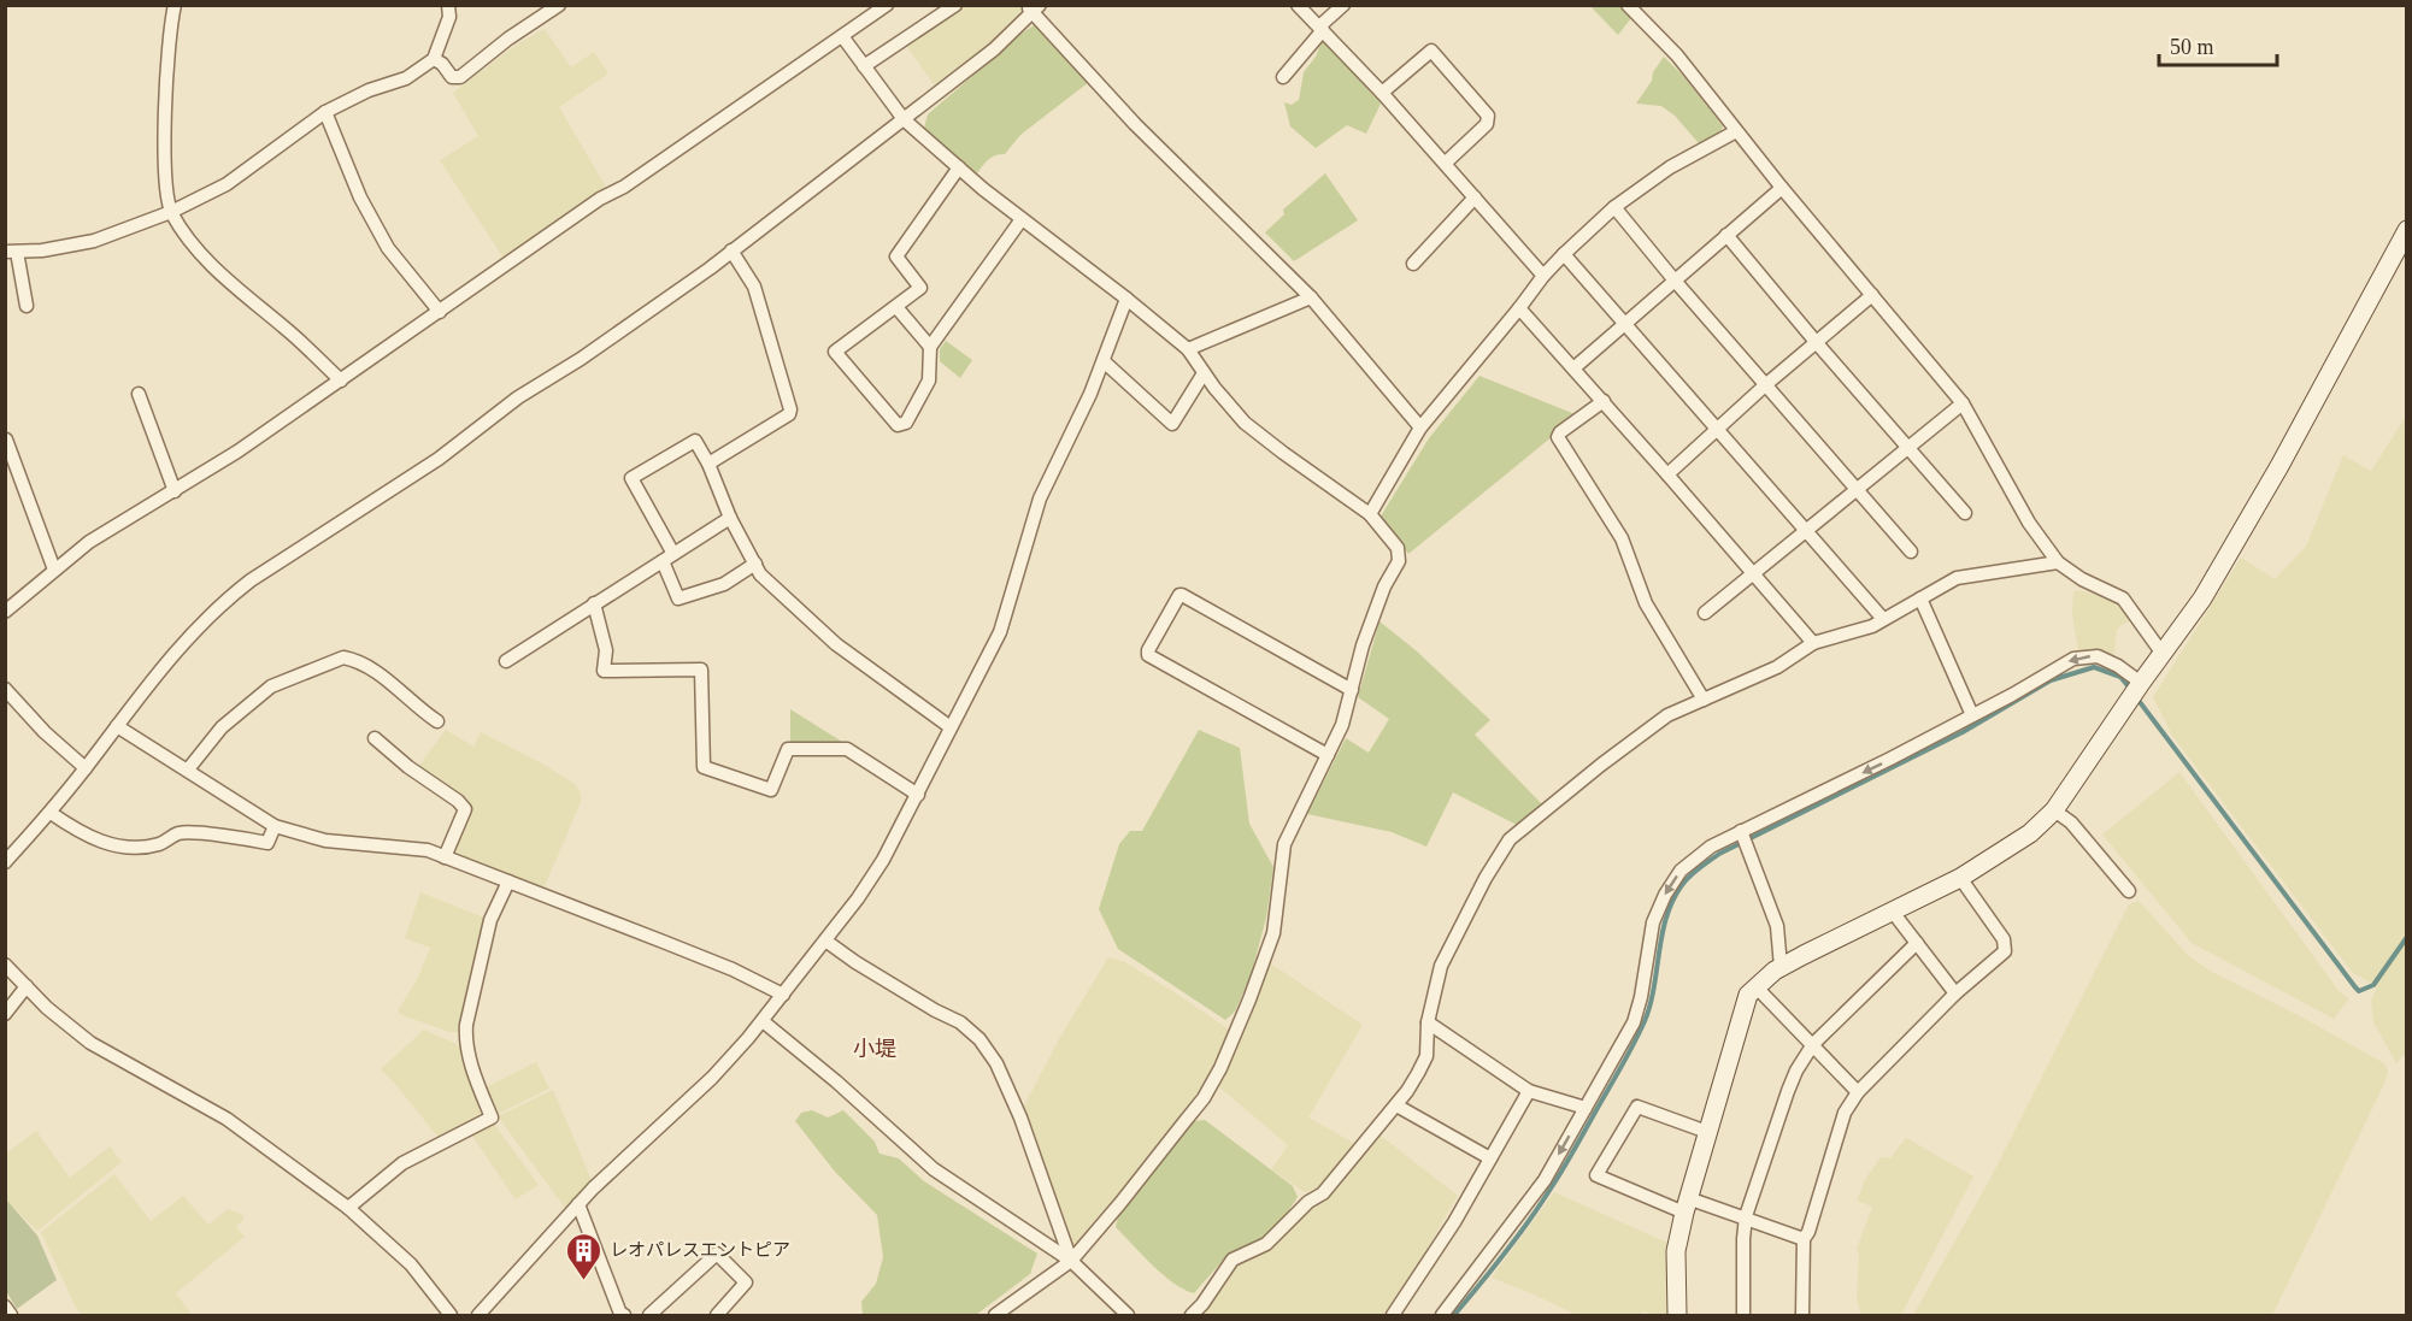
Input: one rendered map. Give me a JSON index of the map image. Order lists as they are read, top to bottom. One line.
{"districts":["小堤"],"places":{"building":["レオパレスエントピア"]},"scale_bar":"50 m"}
